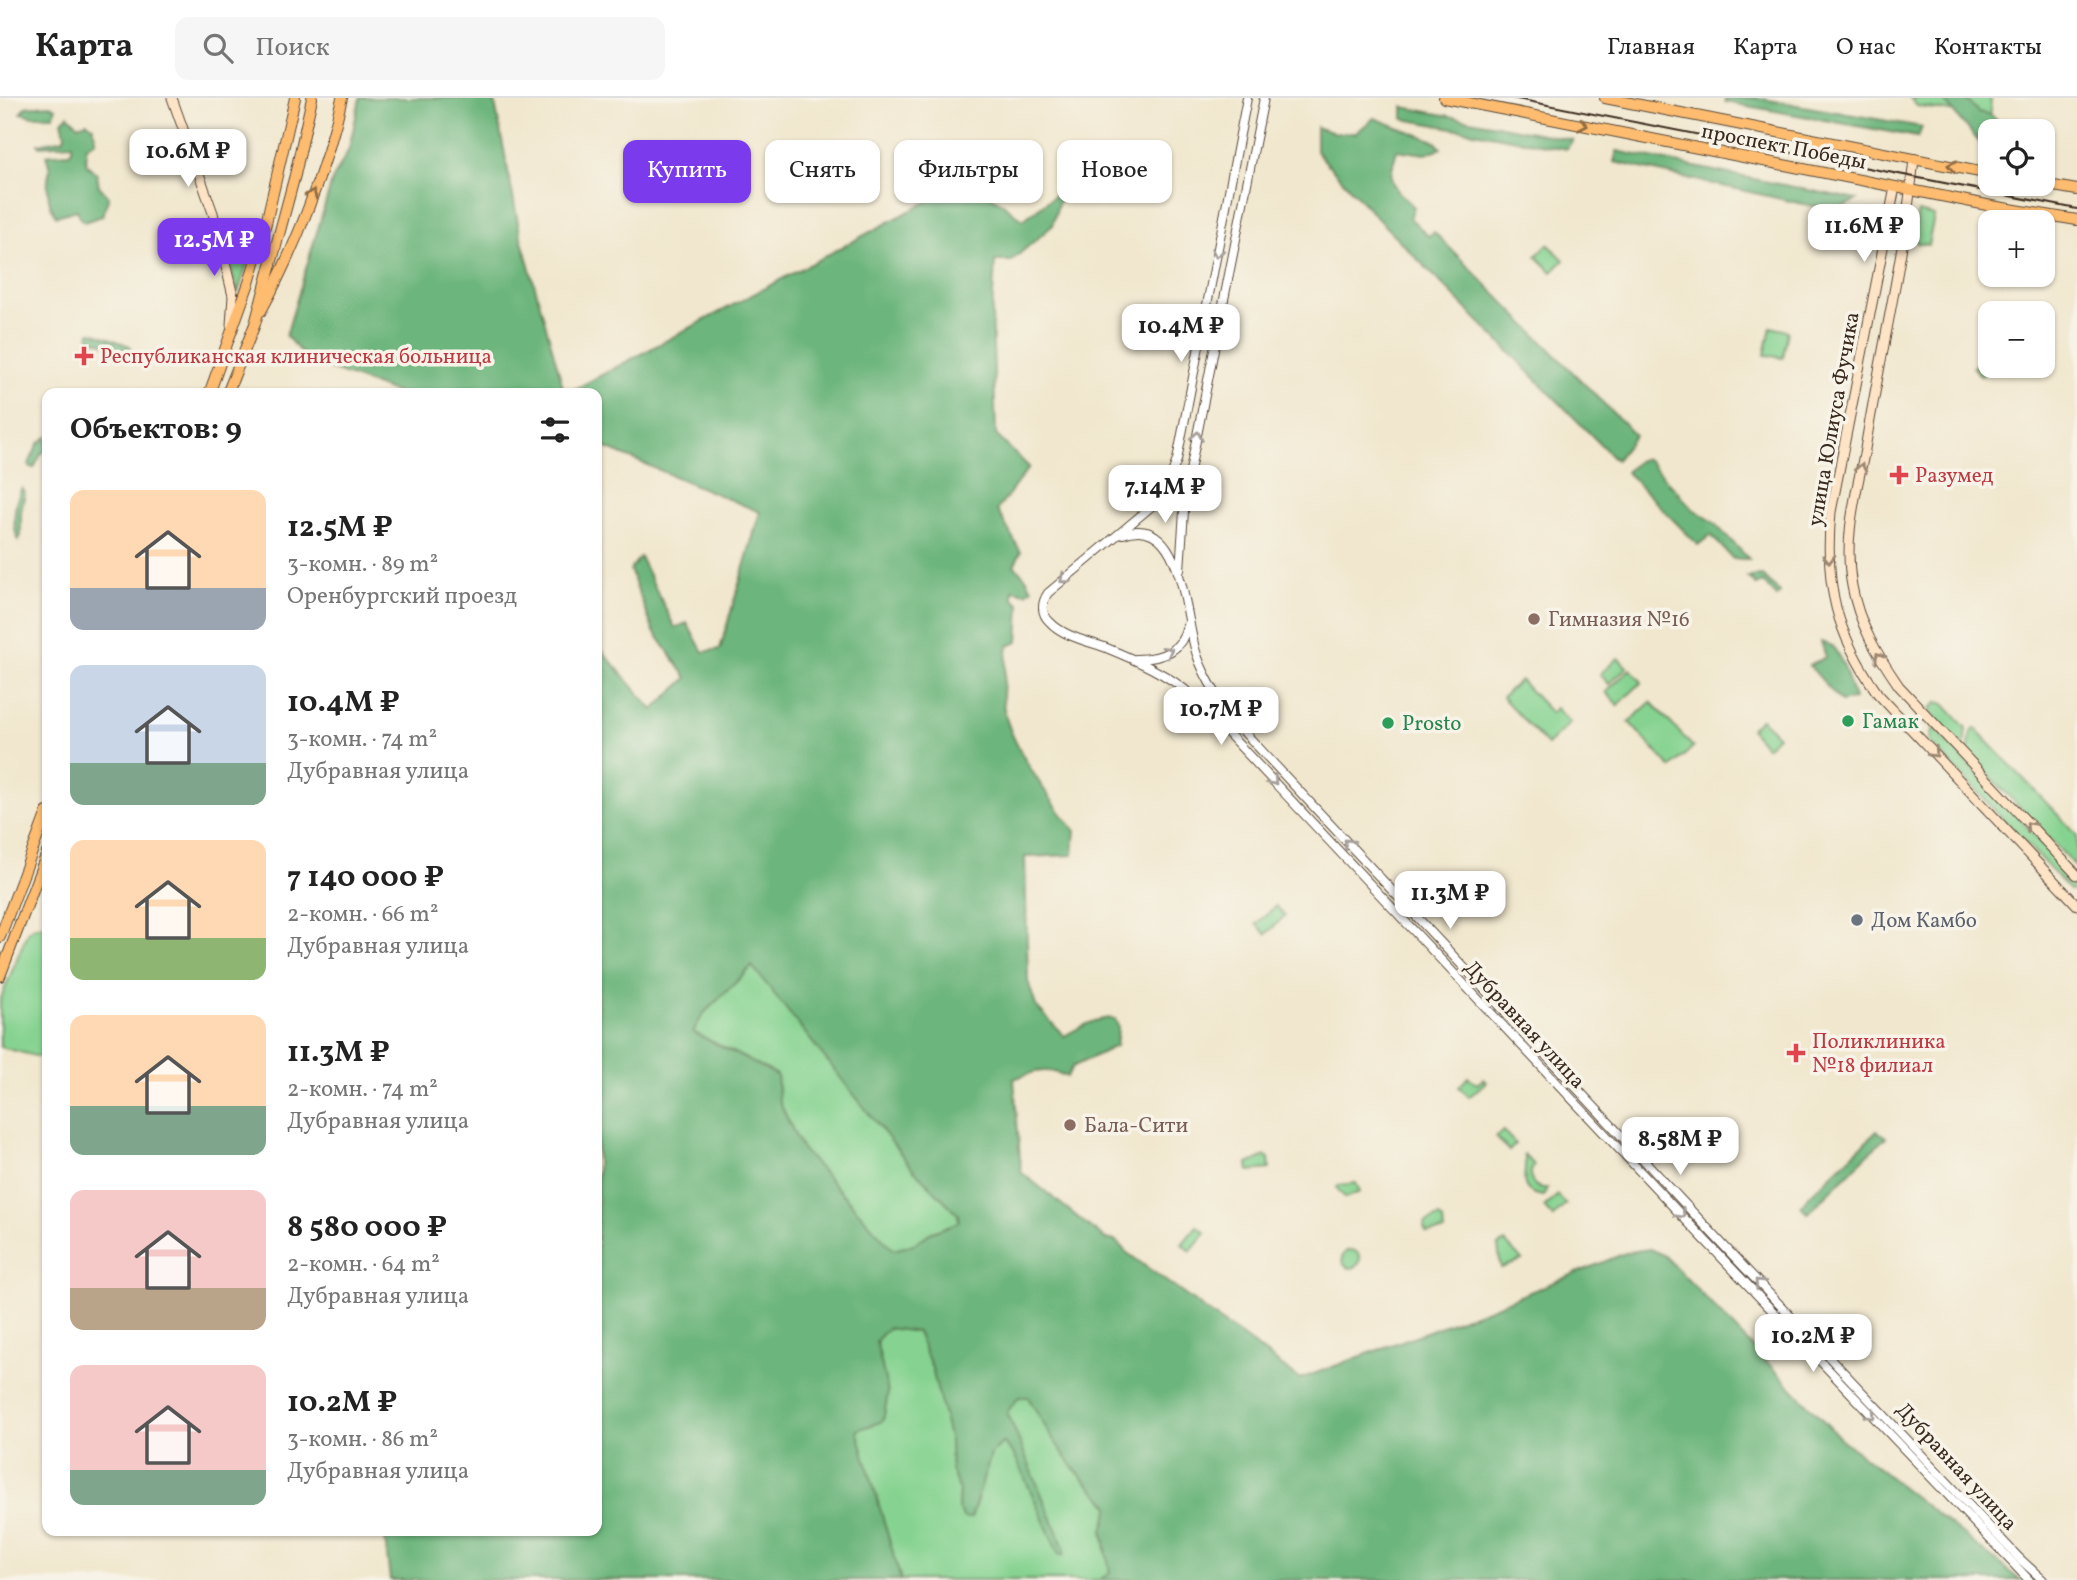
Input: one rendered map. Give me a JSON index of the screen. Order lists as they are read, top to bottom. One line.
{"streets":{"main road":["проспект Победы","улица Юлиуса Фучика"],"street":["Дубравная улица"]},"crossings":[["проспект Победы","улица Юлиуса Фучика"]],"places":{"health":["Республиканская клиническая больница","Разумед","Поликлиника №18 филиал"],"other":["Гимназия №16","Гамак","Prosto","Дом Камбо","Бала-Сити"]},"page":{"header":"Карта","search":"Поиск","nav":["Главная","Карта","О нас","Контакты"],"map_buttons":["+","−"],"price":["10.6M ₽","11.6M ₽","12.5M ₽","10.4M ₽","7.14M ₽","10.7M ₽","11.3M ₽","8.58M ₽","10.2M ₽"],"chip":["Купить","Снять","Фильтры","Новое"],"heading":"Объектов: 9","list":[{"name":"12.5M ₽","note":"3-комн. · 89 m² · Оренбургский проезд"},{"name":"10.4M ₽","note":"3-комн. · 74 m² · Дубравная улица"},{"name":"7 140 000 ₽","note":"2-комн. · 66 m² · Дубравная улица"},{"name":"11.3M ₽","note":"2-комн. · 74 m² · Дубравная улица"},{"name":"8 580 000 ₽","note":"2-комн. · 64 m² · Дубравная улица"},{"name":"10.2M ₽","note":"3-комн. · 86 m² · Дубравная улица"}]}}
